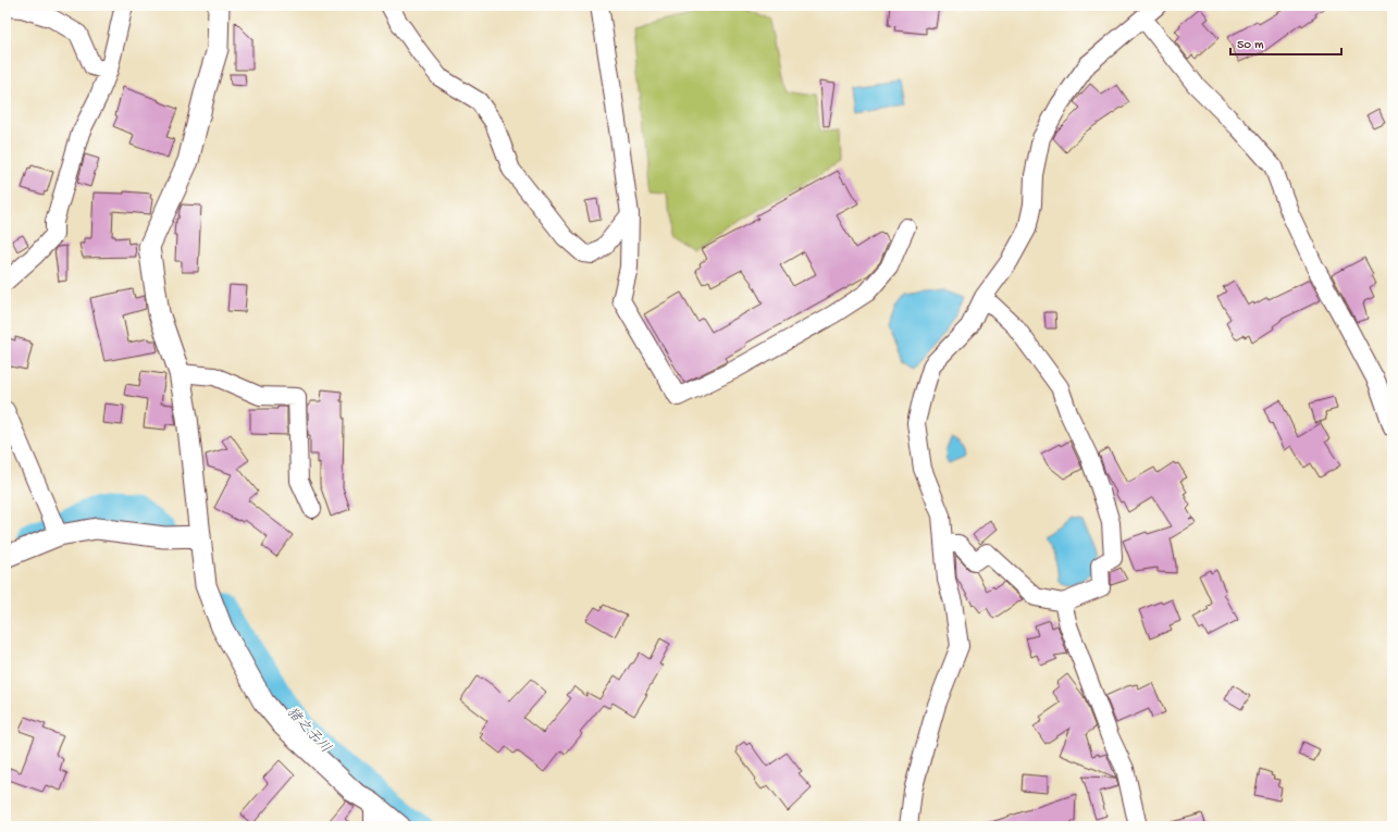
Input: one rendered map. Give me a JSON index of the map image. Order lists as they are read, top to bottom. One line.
{"water":["猪之子川"],"scale_bar":"50 m"}
